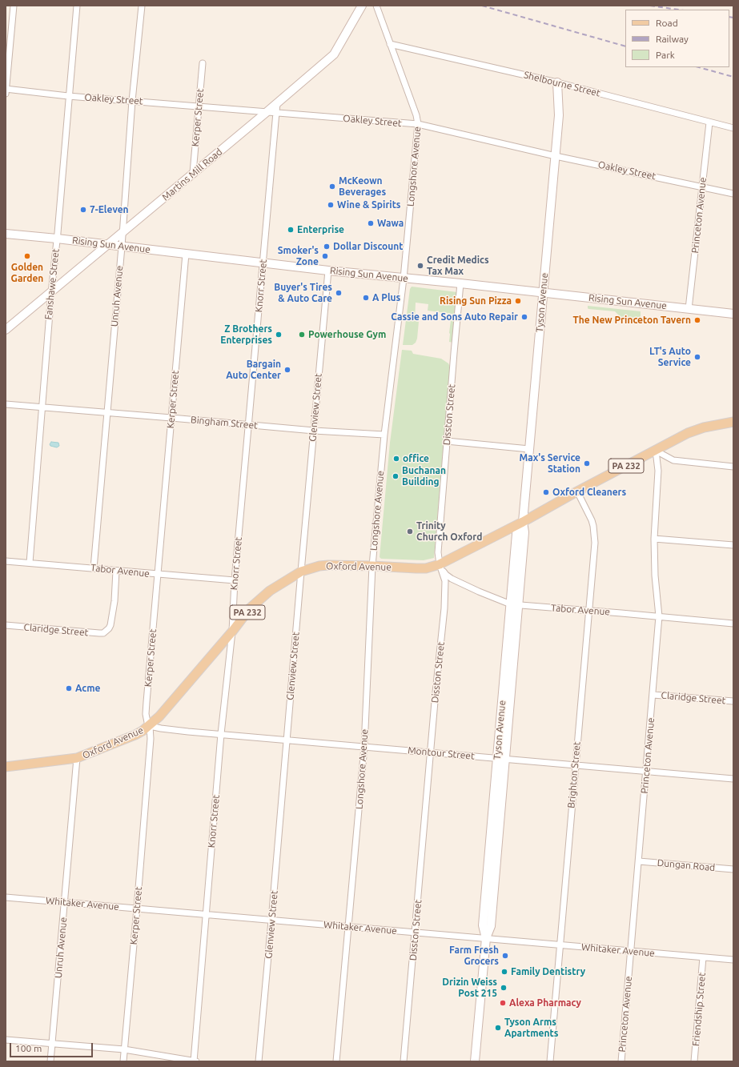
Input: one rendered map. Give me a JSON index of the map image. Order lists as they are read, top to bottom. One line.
{"streets":{"main road":["PA 232","Oxford Avenue"],"street":["Shelbourne Street","Oakley Street","Kerper Street","Longshore Avenue","Martins Mill Road","Princeton Avenue","Rising Sun Avenue","Fanshawe Street","Knorr Street","Unruh Avenue","Tyson Avenue","Glenview Street","Disston Street","Bingham Street","Tabor Avenue","Claridge Street","Montour Street","Brighton Street","Dungan Road","Whitaker Avenue","Friendship Street"]},"crossings":[["Shelbourne Street","Longshore Avenue"],["Shelbourne Street","Princeton Avenue"],["Shelbourne Street","Tyson Avenue"],["Oakley Street","Kerper Street"],["Oakley Street","Longshore Avenue"],["Oakley Street","Martins Mill Road"],["Oakley Street","Princeton Avenue"],["Oakley Street","Fanshawe Street"],["Oakley Street","Knorr Street"],["Oakley Street","Unruh Avenue"],["Oakley Street","Tyson Avenue"],["Kerper Street","Martins Mill Road"],["Kerper Street","Rising Sun Avenue"],["Kerper Street","Bingham Street"],["Kerper Street","Oxford Avenue"],["Kerper Street","Tabor Avenue"],["Kerper Street","Montour Street"],["Kerper Street","Whitaker Avenue"],["Longshore Avenue","Rising Sun Avenue"],["Longshore Avenue","Bingham Street"],["Longshore Avenue","Oxford Avenue"],["Longshore Avenue","Montour Street"],["Longshore Avenue","Whitaker Avenue"],["Martins Mill Road","Rising Sun Avenue"],["Martins Mill Road","Fanshawe Street"],["Martins Mill Road","Knorr Street"],["Martins Mill Road","Unruh Avenue"],["Princeton Avenue","Rising Sun Avenue"],["Princeton Avenue","Oxford Avenue"],["Princeton Avenue","Tabor Avenue"],["Princeton Avenue","Claridge Street"],["Princeton Avenue","Montour Street"],["Princeton Avenue","Dungan Road"],["Princeton Avenue","Whitaker Avenue"],["Rising Sun Avenue","Fanshawe Street"],["Rising Sun Avenue","Knorr Street"],["Rising Sun Avenue","Unruh Avenue"],["Rising Sun Avenue","Tyson Avenue"],["Rising Sun Avenue","Glenview Street"],["Rising Sun Avenue","Disston Street"],["Fanshawe Street","Bingham Street"],["Fanshawe Street","Tabor Avenue"],["Knorr Street","Bingham Street"],["Knorr Street","Oxford Avenue"],["Knorr Street","Tabor Avenue"],["Knorr Street","Montour Street"],["Knorr Street","Whitaker Avenue"],["Unruh Avenue","Bingham Street"],["Unruh Avenue","Oxford Avenue"],["Unruh Avenue","Tabor Avenue"],["Unruh Avenue","Whitaker Avenue"],["Tyson Avenue","Oxford Avenue"],["Tyson Avenue","Tabor Avenue"],["Tyson Avenue","Montour Street"],["Tyson Avenue","Whitaker Avenue"],["Glenview Street","Bingham Street"],["Glenview Street","Oxford Avenue"],["Glenview Street","Montour Street"],["Glenview Street","Whitaker Avenue"],["Disston Street","Oxford Avenue"],["Disston Street","Tabor Avenue"],["Disston Street","Montour Street"],["Disston Street","Whitaker Avenue"],["Oxford Avenue","Tabor Avenue"],["Oxford Avenue","Montour Street"],["Oxford Avenue","Brighton Street"],["Tabor Avenue","Claridge Street"],["Tabor Avenue","Brighton Street"],["Montour Street","Brighton Street"],["Brighton Street","Whitaker Avenue"],["Whitaker Avenue","Friendship Street"]],"places":["McKeown Beverages","Wine & Spirits","7-Eleven","Wawa","Enterprise","Dollar Discount","Golden Garden","Smoker's Zone","Credit Medics Tax Max","Buyer's Tires & Auto Care","A Plus","Rising Sun Pizza","Cassie and Sons Auto Repair","The New Princeton Tavern","Z Brothers Enterprises","Powerhouse Gym","LT's Auto Service","Bargain Auto Center","office","Max's Service Station","Buchanan Building","Oxford Cleaners","Trinity Church Oxford","Acme","Farm Fresh Grocers","Family Dentistry","Drizin Weiss Post 215","Alexa Pharmacy","Tyson Arms Apartments"],"legend":["Road","Railway","Park"],"scale_bar":"100 m"}
